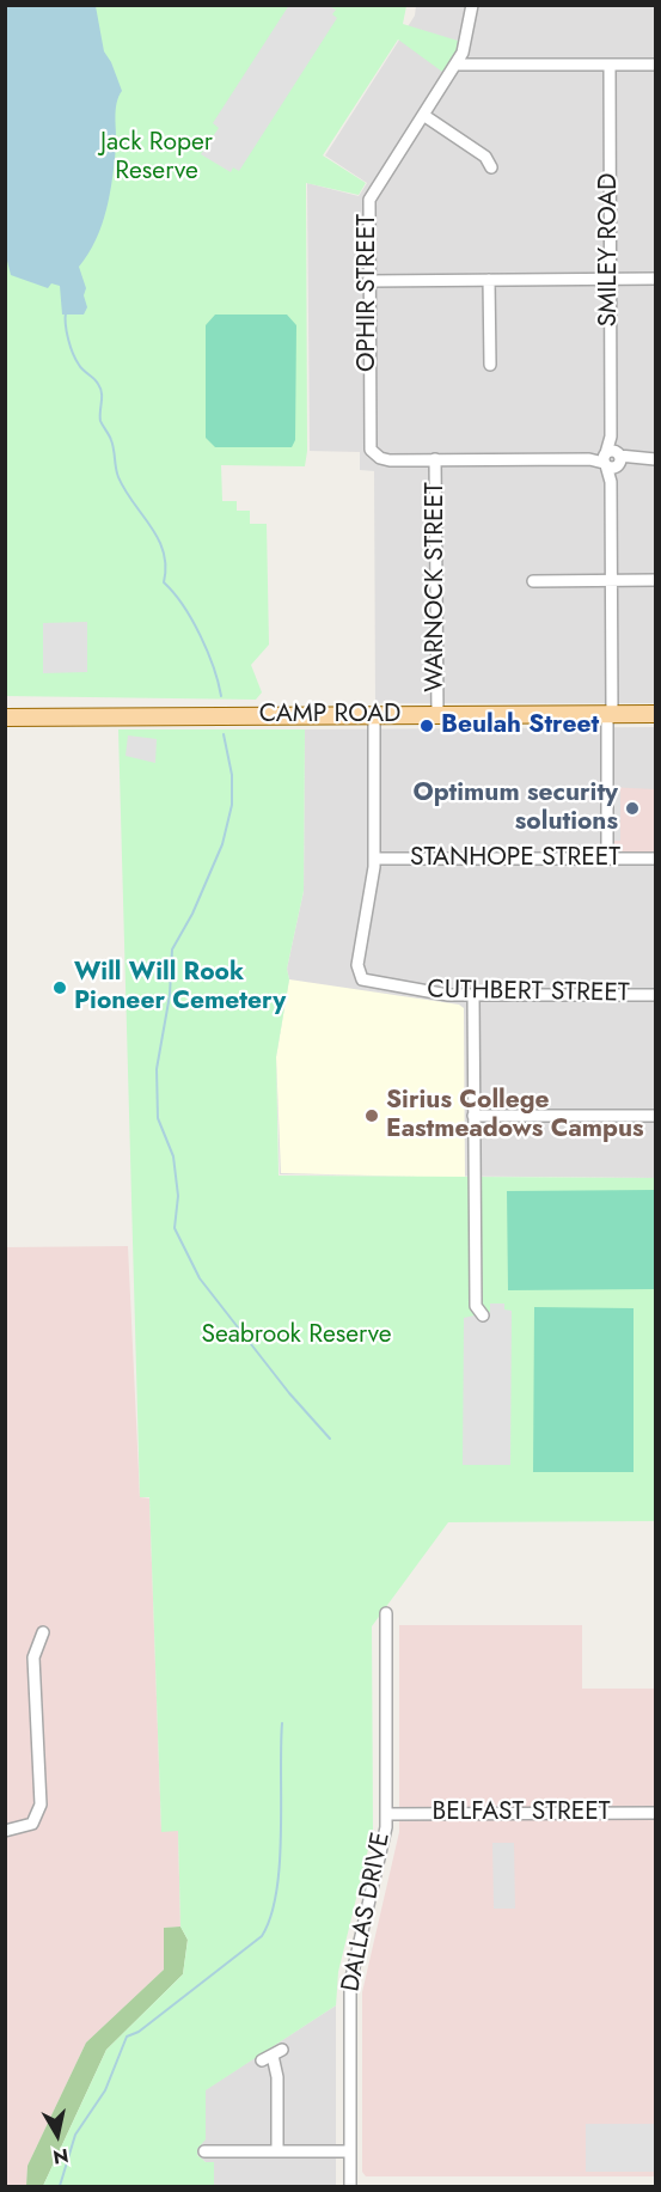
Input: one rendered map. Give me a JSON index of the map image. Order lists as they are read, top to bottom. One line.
{"streets":{"main road":["CAMP ROAD"],"street":["SMILEY ROAD","OPHIR STREET","WARNOCK STREET","STANHOPE STREET","CUTHBERT STREET","BELFAST STREET","DALLAS DRIVE"]},"crossings":[["SMILEY ROAD","CAMP ROAD"],["SMILEY ROAD","STANHOPE STREET"],["OPHIR STREET","WARNOCK STREET"],["WARNOCK STREET","CAMP ROAD"],["STANHOPE STREET","CUTHBERT STREET"],["BELFAST STREET","DALLAS DRIVE"]],"parks":["Jack Roper Reserve","Seabrook Reserve"],"places":["Beulah Street","Optimum security solutions","Will Will Rook Pioneer Cemetery","Sirius College Eastmeadows Campus"],"north":"bottom"}
